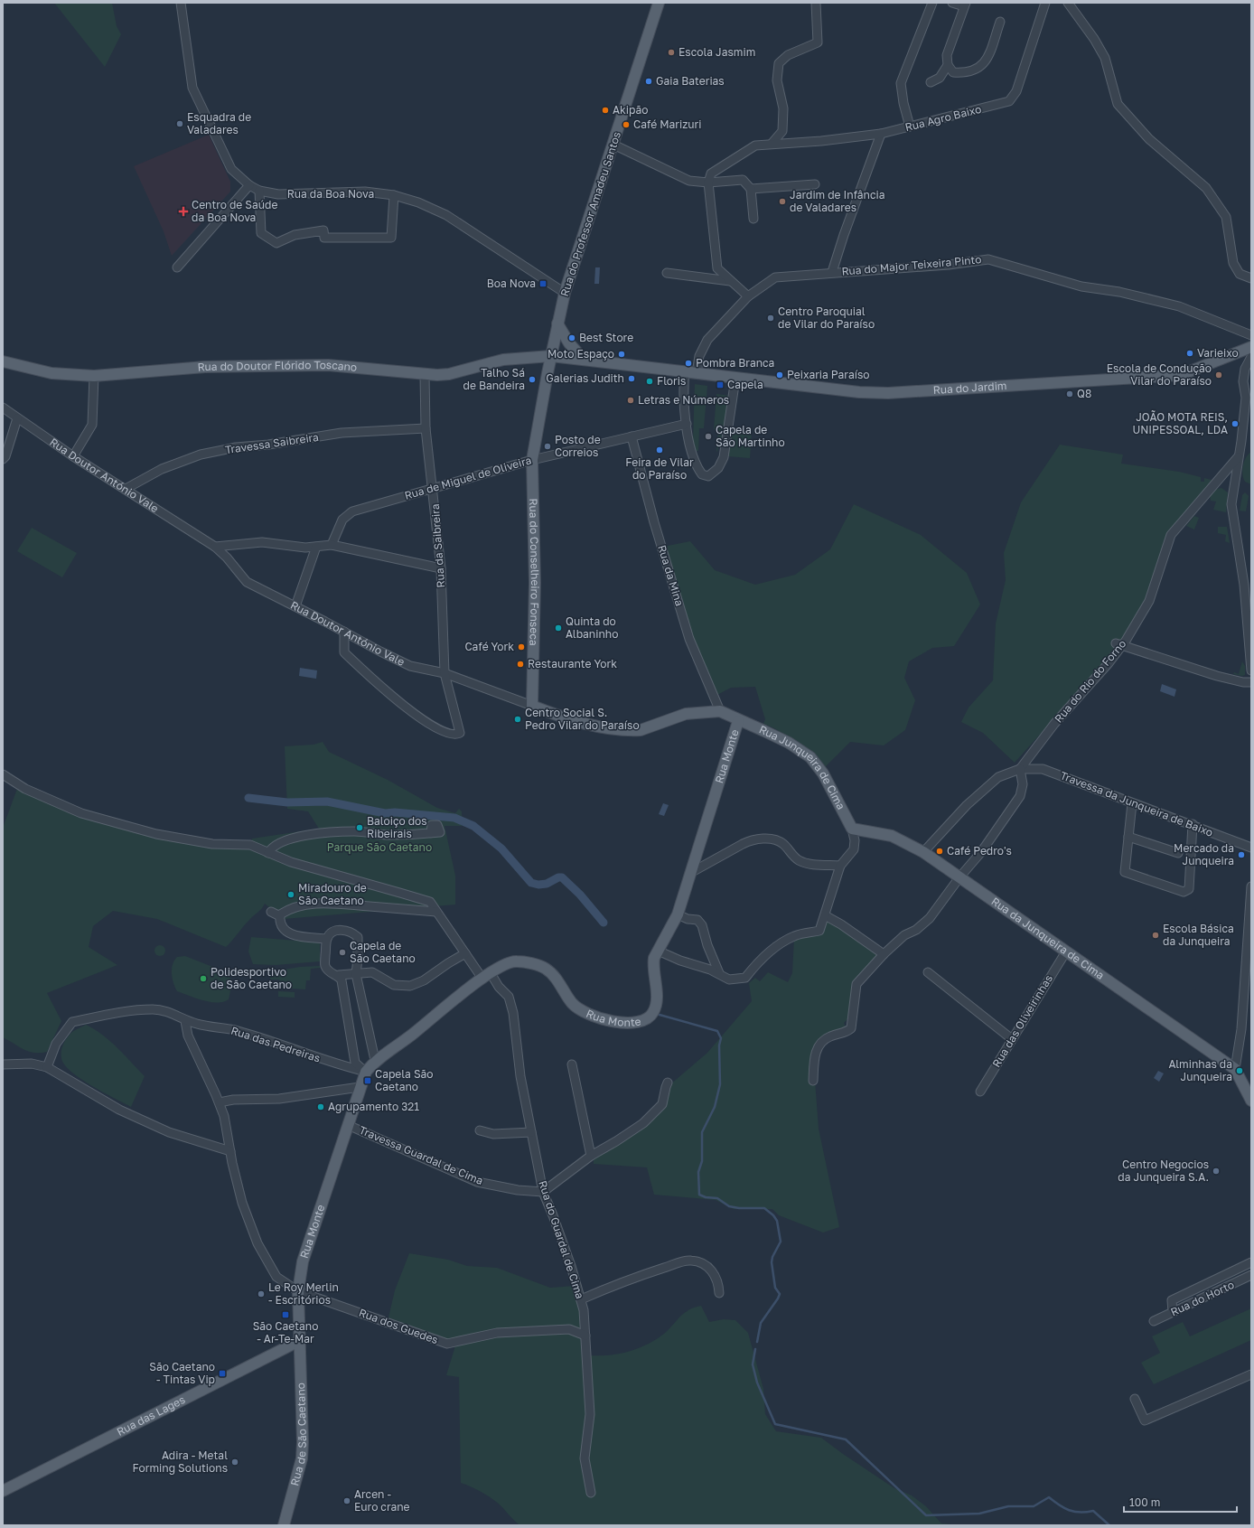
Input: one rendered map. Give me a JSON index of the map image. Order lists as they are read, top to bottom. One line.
{"streets":{"main road":["Rua do Professor Amadeu Santos","Rua do Doutor Flórido Toscano","Rua do Jardim","Rua Doutor António Vale","Rua do Conselheiro Fonseca","Rua Monte","Rua Junqueira de Cima","Rua da Junqueira de Cima","Rua das Lages","Rua de São Caetano"],"street":["Rua Agro Baixo","Rua da Boa Nova","Rua do Major Teixeira Pinto","Travessa Saibreira","Rua de Miguel de Oliveira","Rua da Saibreira","Rua da Mina","Rua do Rio do Forno","Travessa da Junqueira de Baixo","Rua das Oliveirinhas","Rua das Pedreiras","Travessa Guardal de Cima","Rua do Guardal de Cima","Rua do Horto","Rua dos Guedes"]},"crossings":[["Rua da Boa Nova","Rua do Professor Amadeu Santos"],["Rua do Professor Amadeu Santos","Rua do Doutor Flórido Toscano"],["Rua do Professor Amadeu Santos","Rua do Conselheiro Fonseca"],["Rua do Major Teixeira Pinto","Rua do Jardim"],["Rua do Doutor Flórido Toscano","Rua do Jardim"],["Rua do Doutor Flórido Toscano","Rua da Saibreira"],["Rua do Doutor Flórido Toscano","Rua do Conselheiro Fonseca"],["Travessa Saibreira","Rua Doutor António Vale"],["Travessa Saibreira","Rua da Saibreira"],["Rua Doutor António Vale","Rua da Saibreira"],["Rua Doutor António Vale","Rua do Conselheiro Fonseca"],["Rua Doutor António Vale","Rua da Mina"],["Rua de Miguel de Oliveira","Rua da Saibreira"],["Rua de Miguel de Oliveira","Rua do Conselheiro Fonseca"],["Rua de Miguel de Oliveira","Rua da Mina"],["Rua do Rio do Forno","Travessa da Junqueira de Baixo"],["Rua Monte","Rua Junqueira de Cima"],["Rua Monte","Rua das Pedreiras"],["Rua Monte","Travessa Guardal de Cima"],["Rua Monte","Rua do Guardal de Cima"],["Rua Monte","Rua dos Guedes"],["Rua Monte","Rua das Lages"],["Rua Monte","Rua de São Caetano"],["Rua Junqueira de Cima","Rua da Junqueira de Cima"],["Rua da Junqueira de Cima","Rua das Oliveirinhas"],["Rua das Pedreiras","Rua dos Guedes"],["Travessa Guardal de Cima","Rua do Guardal de Cima"],["Rua do Guardal de Cima","Rua dos Guedes"],["Rua das Lages","Rua de São Caetano"]],"parks":["Parque São Caetano"],"places":{"other":["Escola Jasmim","Gaia Baterias","Akipão","Esquadra de Valadares","Café Marizuri","Jardim de Infância de Valadares","Centro Paroquial de Vilar do Paraíso","Best Store","Varieixo","Moto Espaço","Pombra Branca","Peixaria Paraíso","Escola de Condução Vilar do Paraíso","Galerias Judith","Talho Sá de Bandeira","Floris","Q8","Letras e Números","JOÃO MOTA REIS, UNIPESSOAL, LDA","Capela de São Martinho","Posto de Correios","Feira de Vilar do Paraíso","Quinta do Albaninho","Café York","Restaurante York","Centro Social S. Pedro Vilar do Paraíso","Baloiço dos Ribeirais","Café Pedro's","Mercado da Junqueira","Miradouro de São Caetano","Escola Básica da Junqueira","Capela de São Caetano","Polidesportivo de São Caetano","Alminhas da Junqueira","Agrupamento 321","Centro Negocios da Junqueira S.A.","Le Roy Merlin - Escritórios","Adira - Metal Forming Solutions","Arcen - Euro crane"],"health":["Centro de Saúde da Boa Nova"],"transit":["Boa Nova","Capela","Capela São Caetano","São Caetano - Ar-Te-Mar","São Caetano - Tintas Vip"]},"scale_bar":"100 m"}
